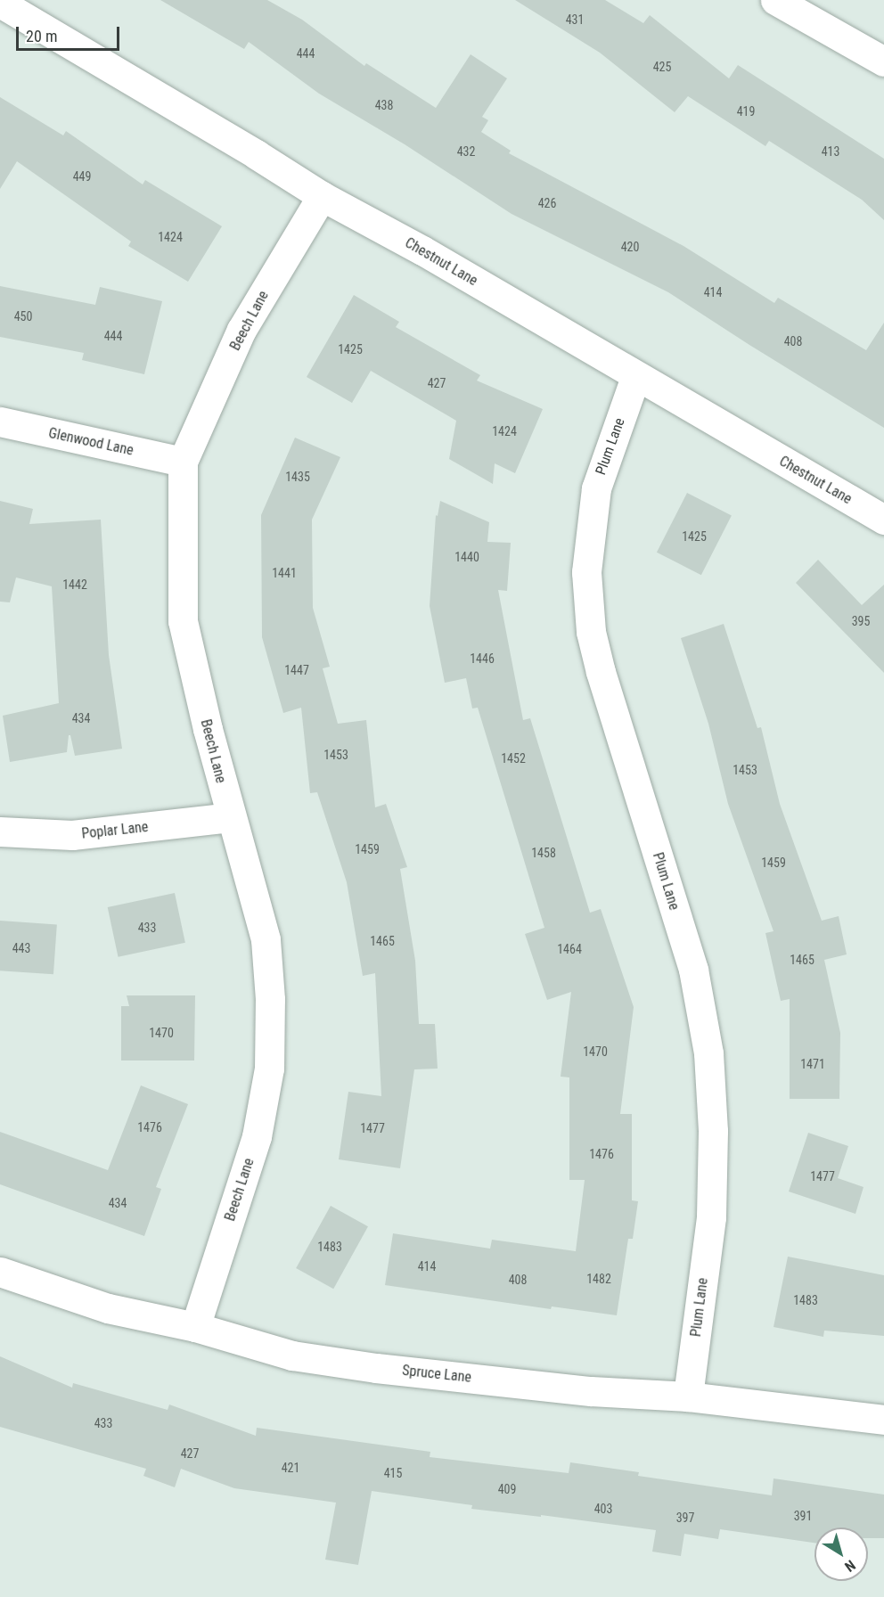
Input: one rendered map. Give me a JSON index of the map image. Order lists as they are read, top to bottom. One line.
{"streets":{"street":["Chestnut Lane","Beech Lane","Glenwood Lane","Plum Lane","Poplar Lane","Spruce Lane"]},"crossings":[["Chestnut Lane","Beech Lane"],["Chestnut Lane","Plum Lane"],["Beech Lane","Glenwood Lane"],["Beech Lane","Poplar Lane"],["Beech Lane","Spruce Lane"],["Plum Lane","Spruce Lane"]],"house_numbers":["431","444","425","438","419","432","413","449","426","1424","420","414","450","444","408","1425","427","1424","1435","1425","1440","1441","1442","395","1446","1447","434","1453","1452","1453","1459","1458","1459","433","1465","443","1464","1465","1470","1470","1471","1476","1477","1476","1477","434","1483","414","1482","408","1483","433","427","421","415","409","403","391","397"],"scale_bar":"20 m","north":"bottom right"}
